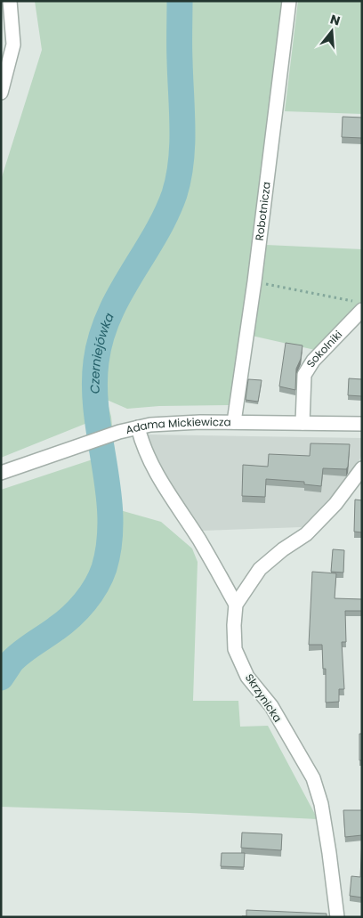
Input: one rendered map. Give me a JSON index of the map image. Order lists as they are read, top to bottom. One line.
{"streets":{"street":["Robotnicza","Sokolniki","Adama Mickiewicza","Skrzynicka"]},"crossings":[["Robotnicza","Adama Mickiewicza"],["Sokolniki","Adama Mickiewicza"]],"water":["Czerniejówka"],"north":"top"}
